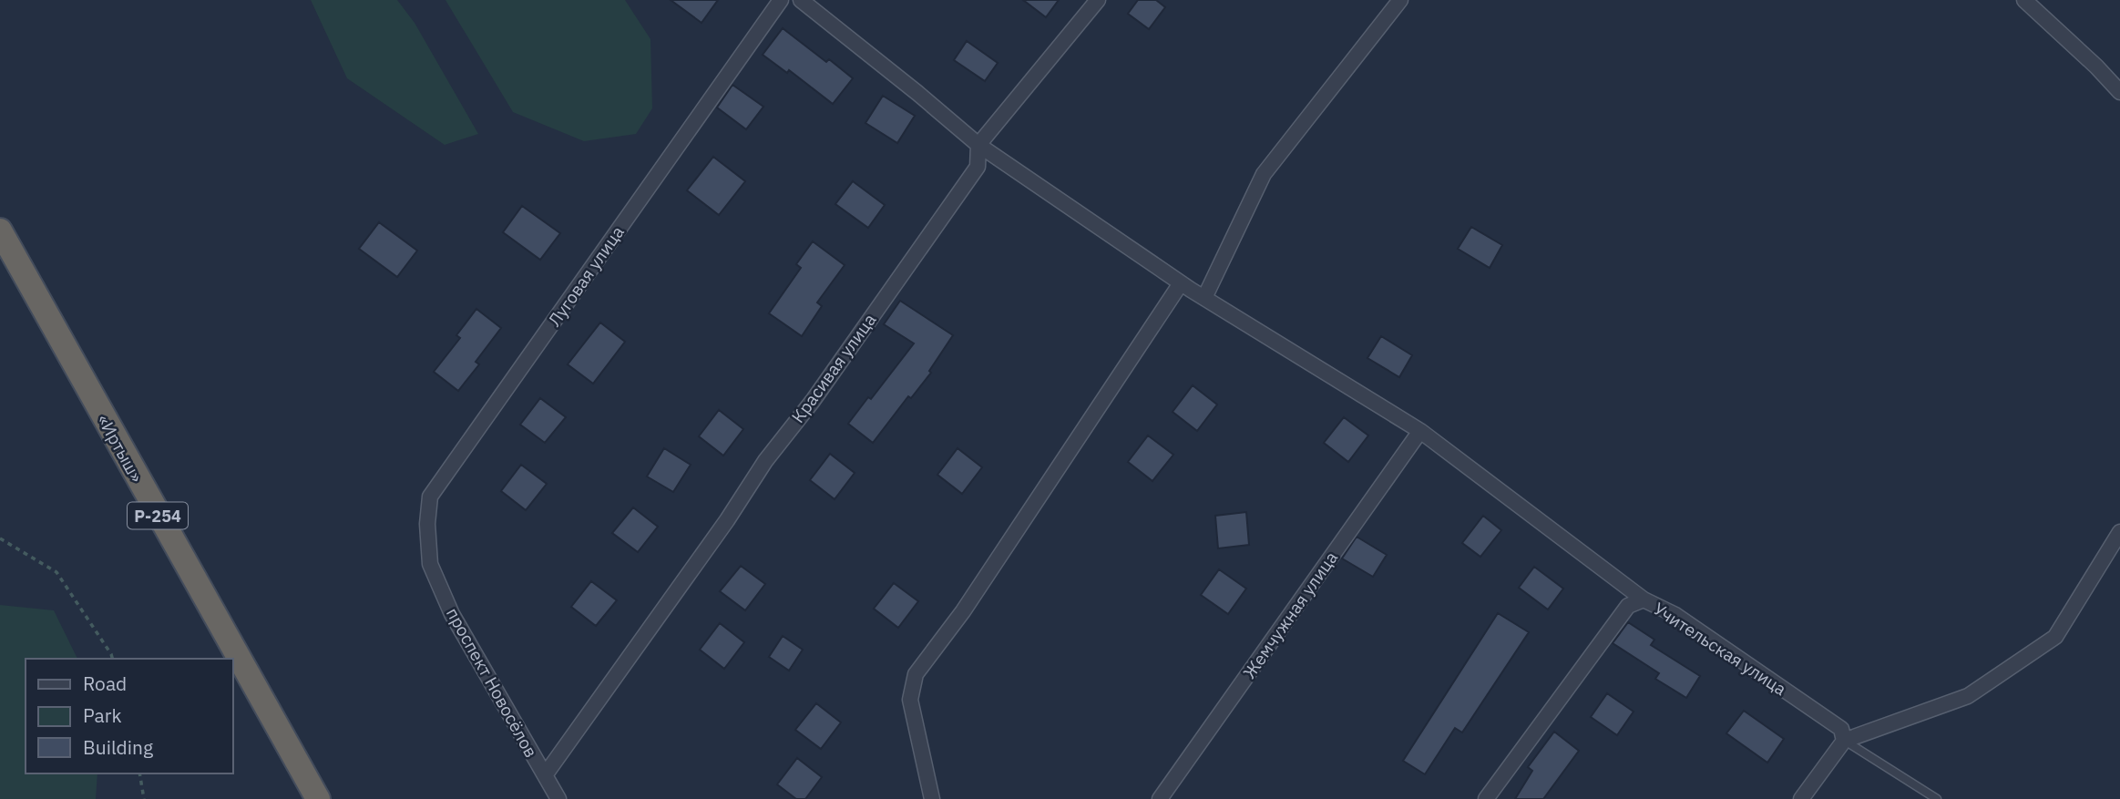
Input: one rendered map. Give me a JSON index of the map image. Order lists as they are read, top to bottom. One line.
{"streets":{"highway":["«Иртыш»","Р-254"],"street":["Луговая улица","Красивая улица","Жемчужная улица","Учительская улица","проспект Новосёлов"]},"crossings":[["Луговая улица","проспект Новосёлов"],["Красивая улица","проспект Новосёлов"]],"legend":["Road","Park","Building"]}
